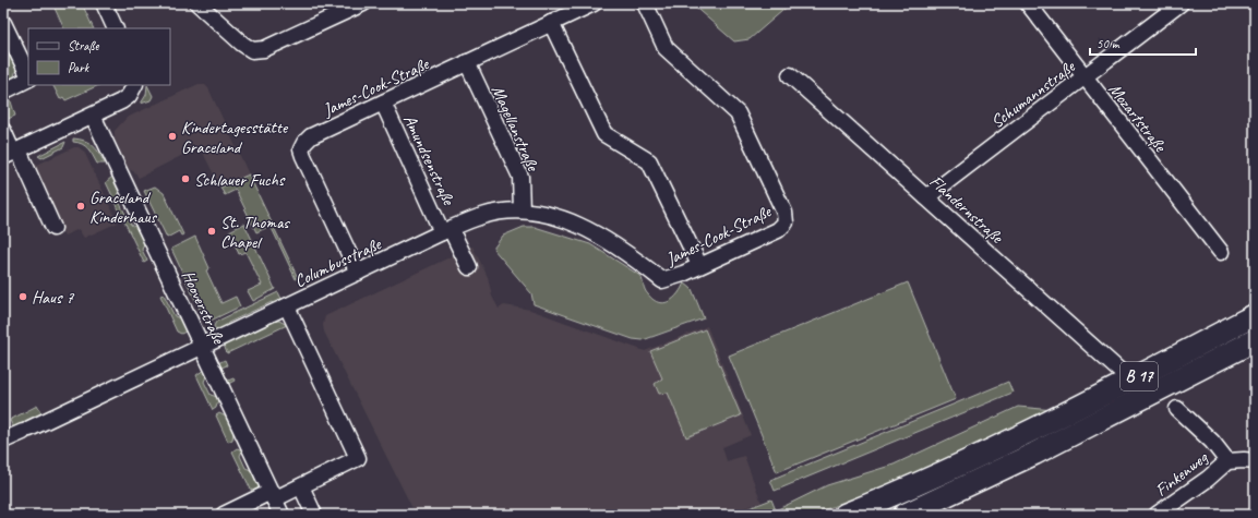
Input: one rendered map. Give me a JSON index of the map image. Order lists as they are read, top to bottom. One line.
{"streets":{"highway":["B 17"],"street":["James-Cook-Straße","Schumannstraße","Mozartstraße","Magellanstraße","Amundsenstraße","Flandernstraße","Columbusstraße","Hooverstraße","Finkenweg"]},"crossings":[["James-Cook-Straße","Magellanstraße"],["James-Cook-Straße","Amundsenstraße"],["James-Cook-Straße","Columbusstraße"],["Schumannstraße","Mozartstraße"],["Schumannstraße","Flandernstraße"],["Magellanstraße","Columbusstraße"],["Amundsenstraße","Columbusstraße"],["Columbusstraße","Hooverstraße"]],"places":["Kindertagesstätte Graceland","Schlauer Fuchs","Graceland Kinderhaus","St. Thomas Chapel","Haus 7"],"legend":["Straße","Park"],"scale_bar":"50 m"}
